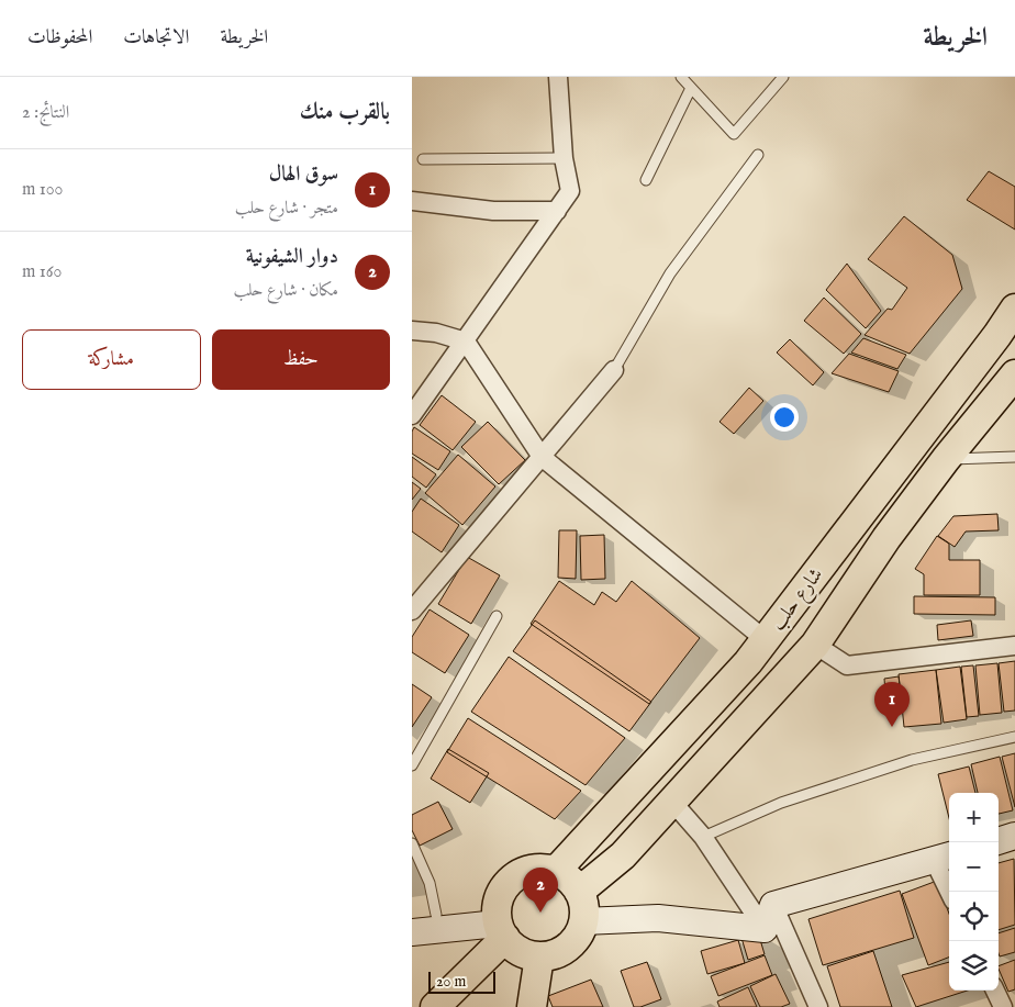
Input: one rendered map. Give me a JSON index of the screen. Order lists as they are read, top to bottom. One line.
{"streets":{"main road":["شارع حلب"]},"scale_bar":"20 m","page":{"header":"الخريطة","nav":["الخريطة","الاتجاهات","المحفوظات"],"heading":["بالقرب منك","النتائج: 2"],"list":[{"mark":"1","name":"سوق الهال","note":"متجر · شارع حلب","value":"100 m"},{"mark":"2","name":"دوار الشيفونية","note":"مكان · شارع حلب","value":"160 m"}],"buttons":["حفظ","مشاركة"],"pins":["1","2"],"map_buttons":["+","−"],"scale":"20 m"}}
